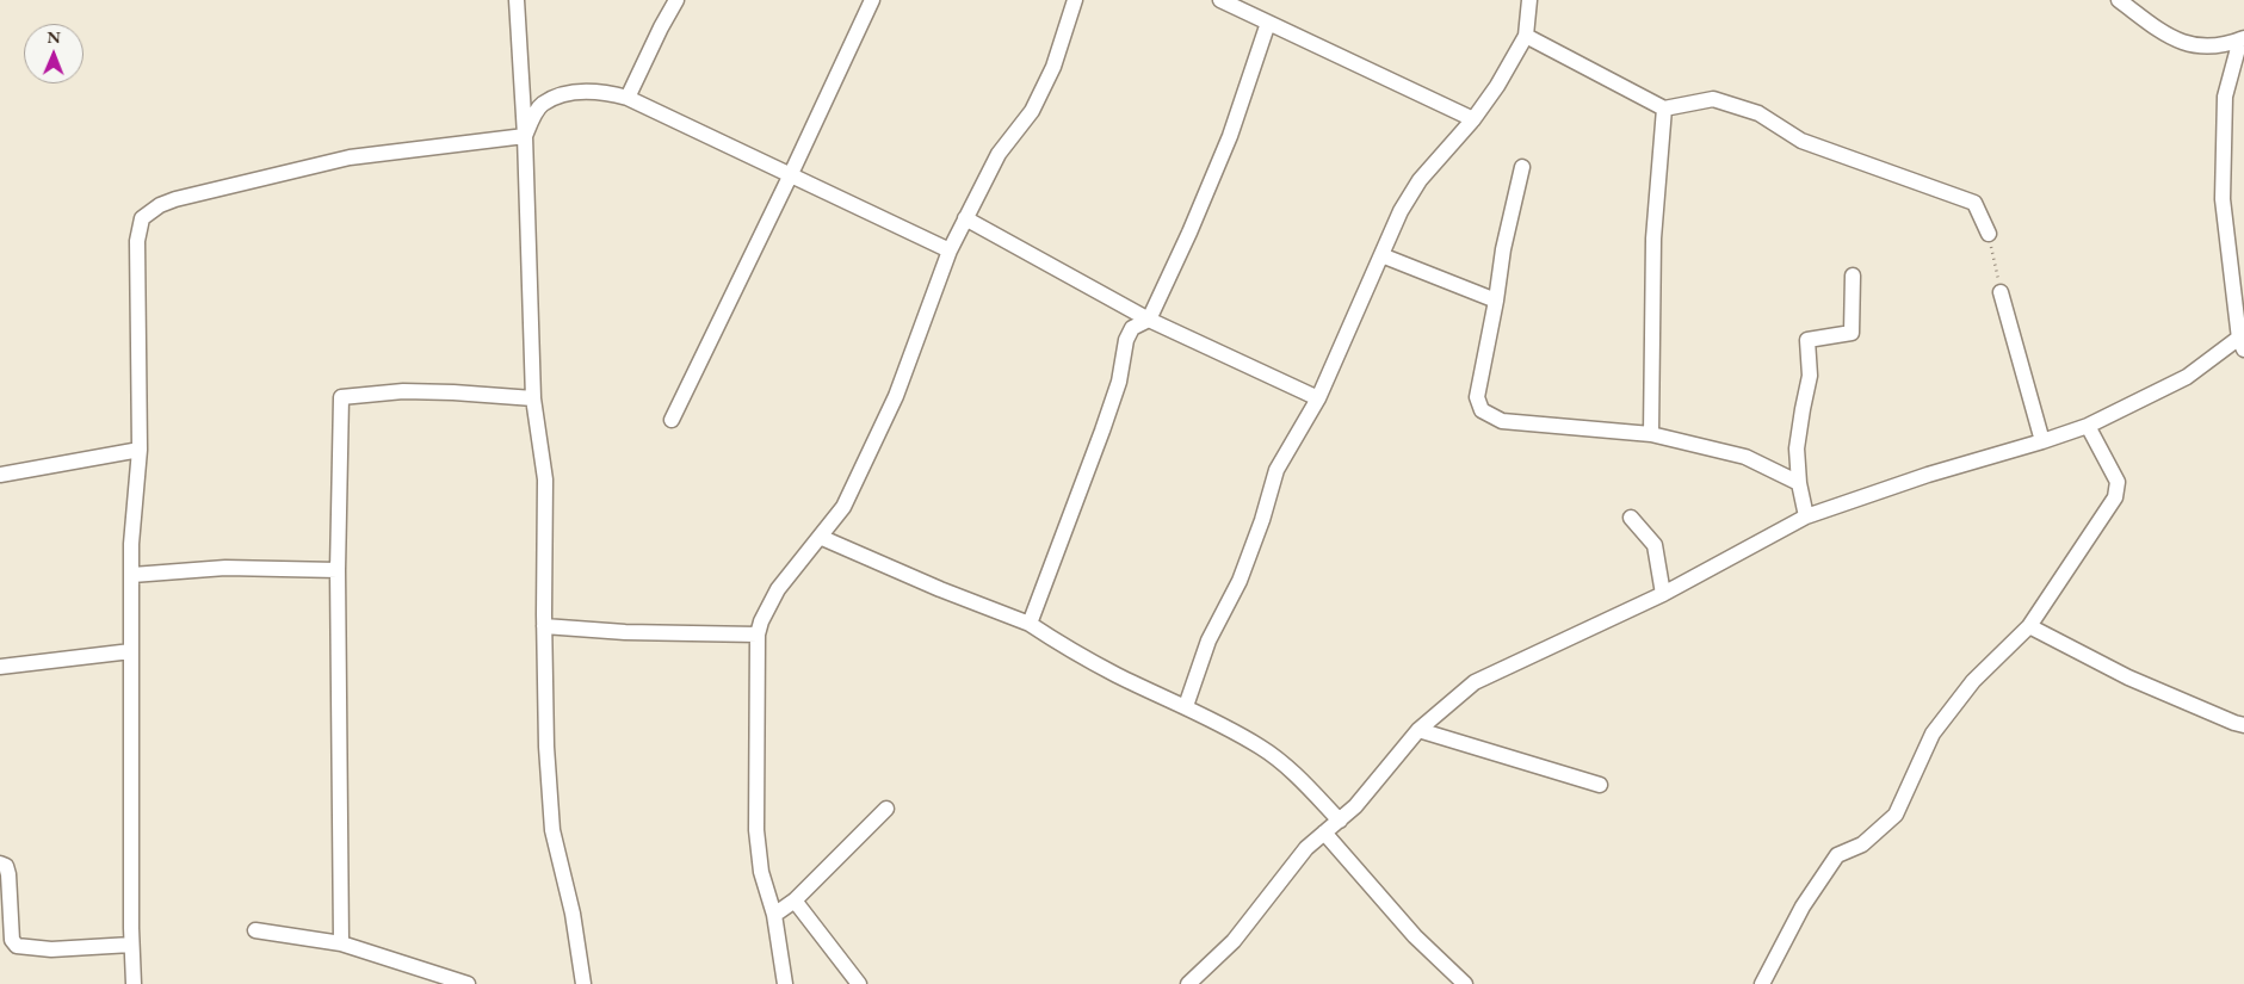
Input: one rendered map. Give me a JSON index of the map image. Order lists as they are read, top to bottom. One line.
{"north":"top"}
